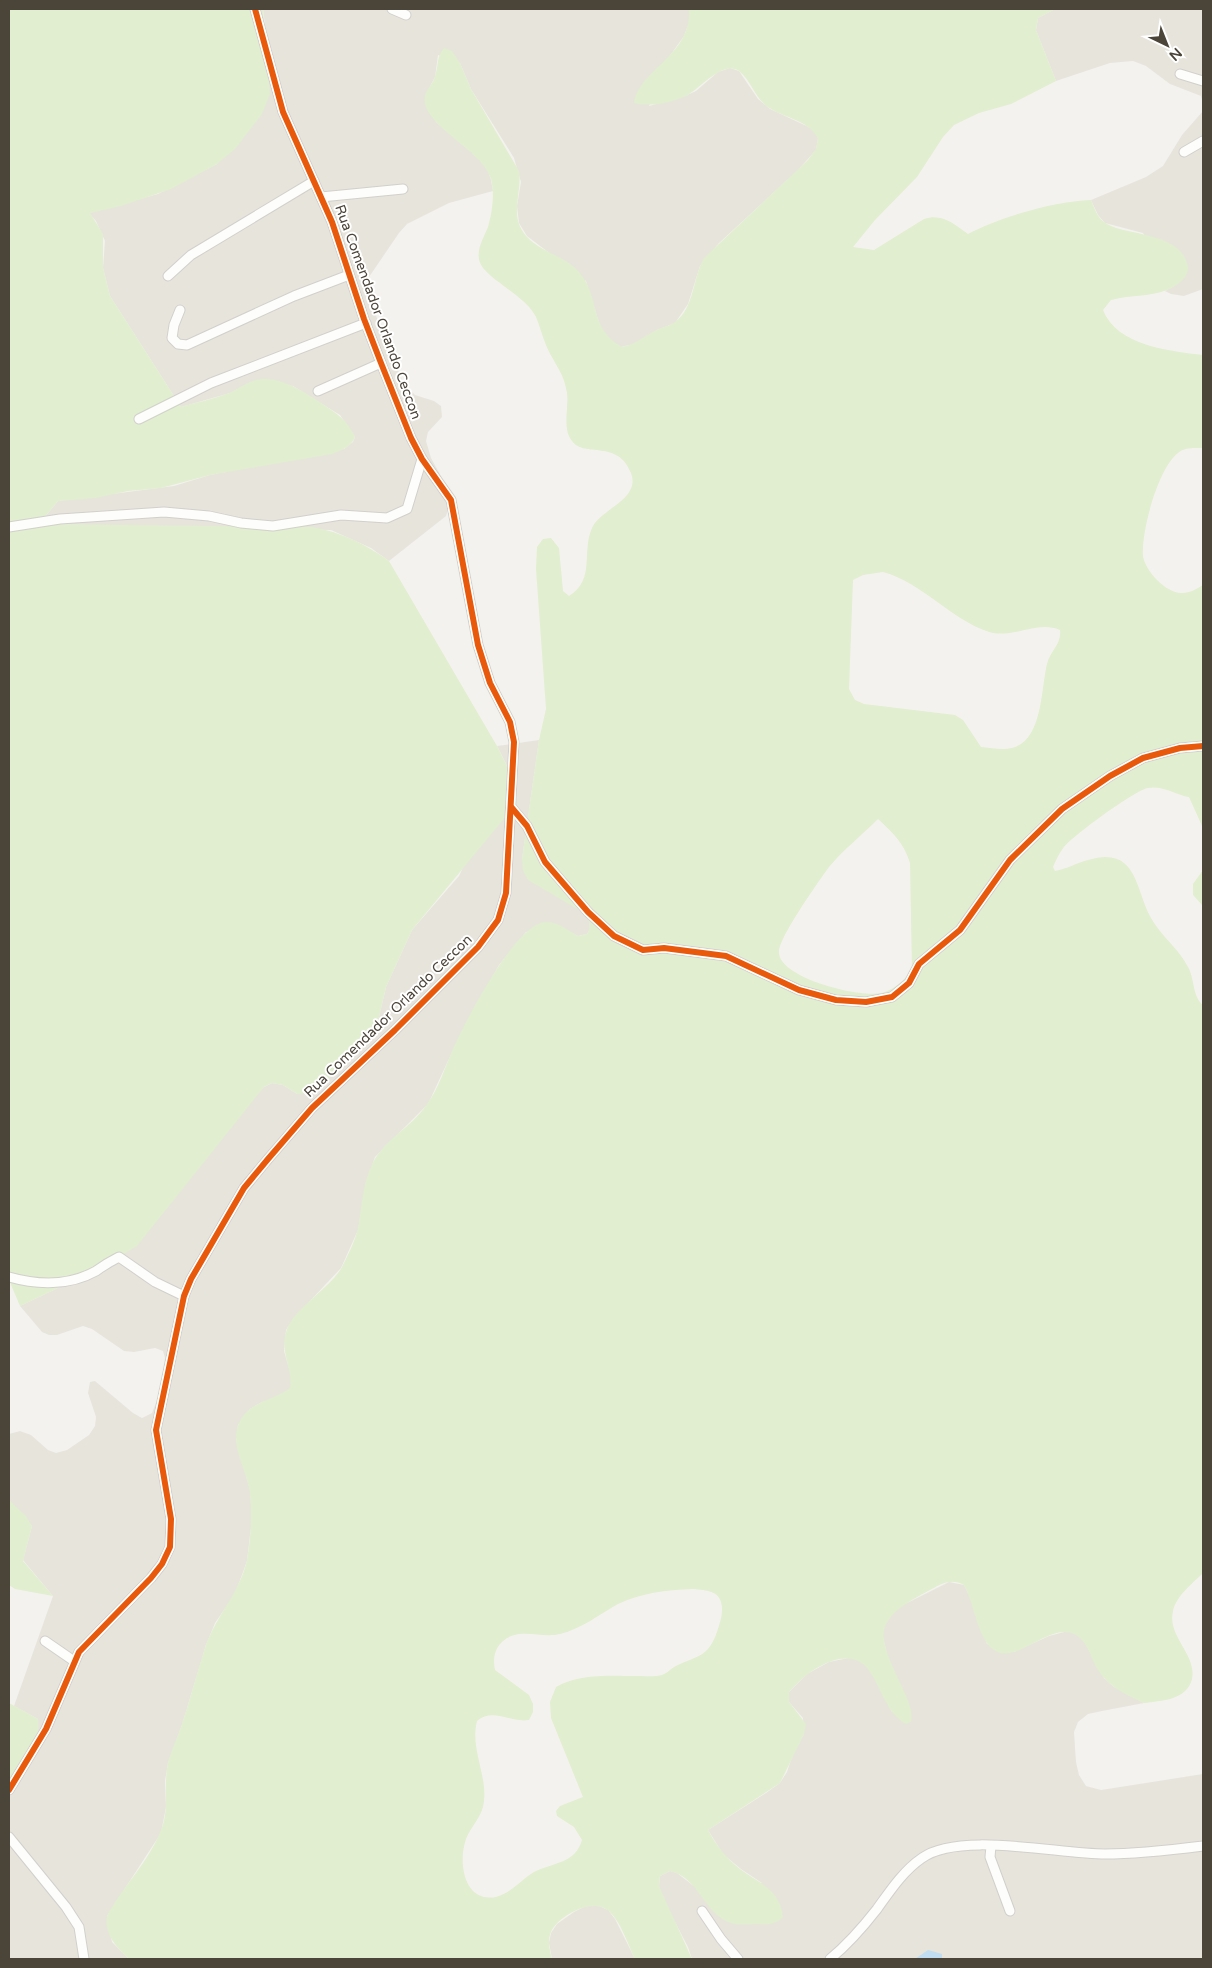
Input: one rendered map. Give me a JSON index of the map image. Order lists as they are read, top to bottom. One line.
{"streets":{"street":["Rua Comendador Orlando Ceccon"]},"north":"bottom right"}
